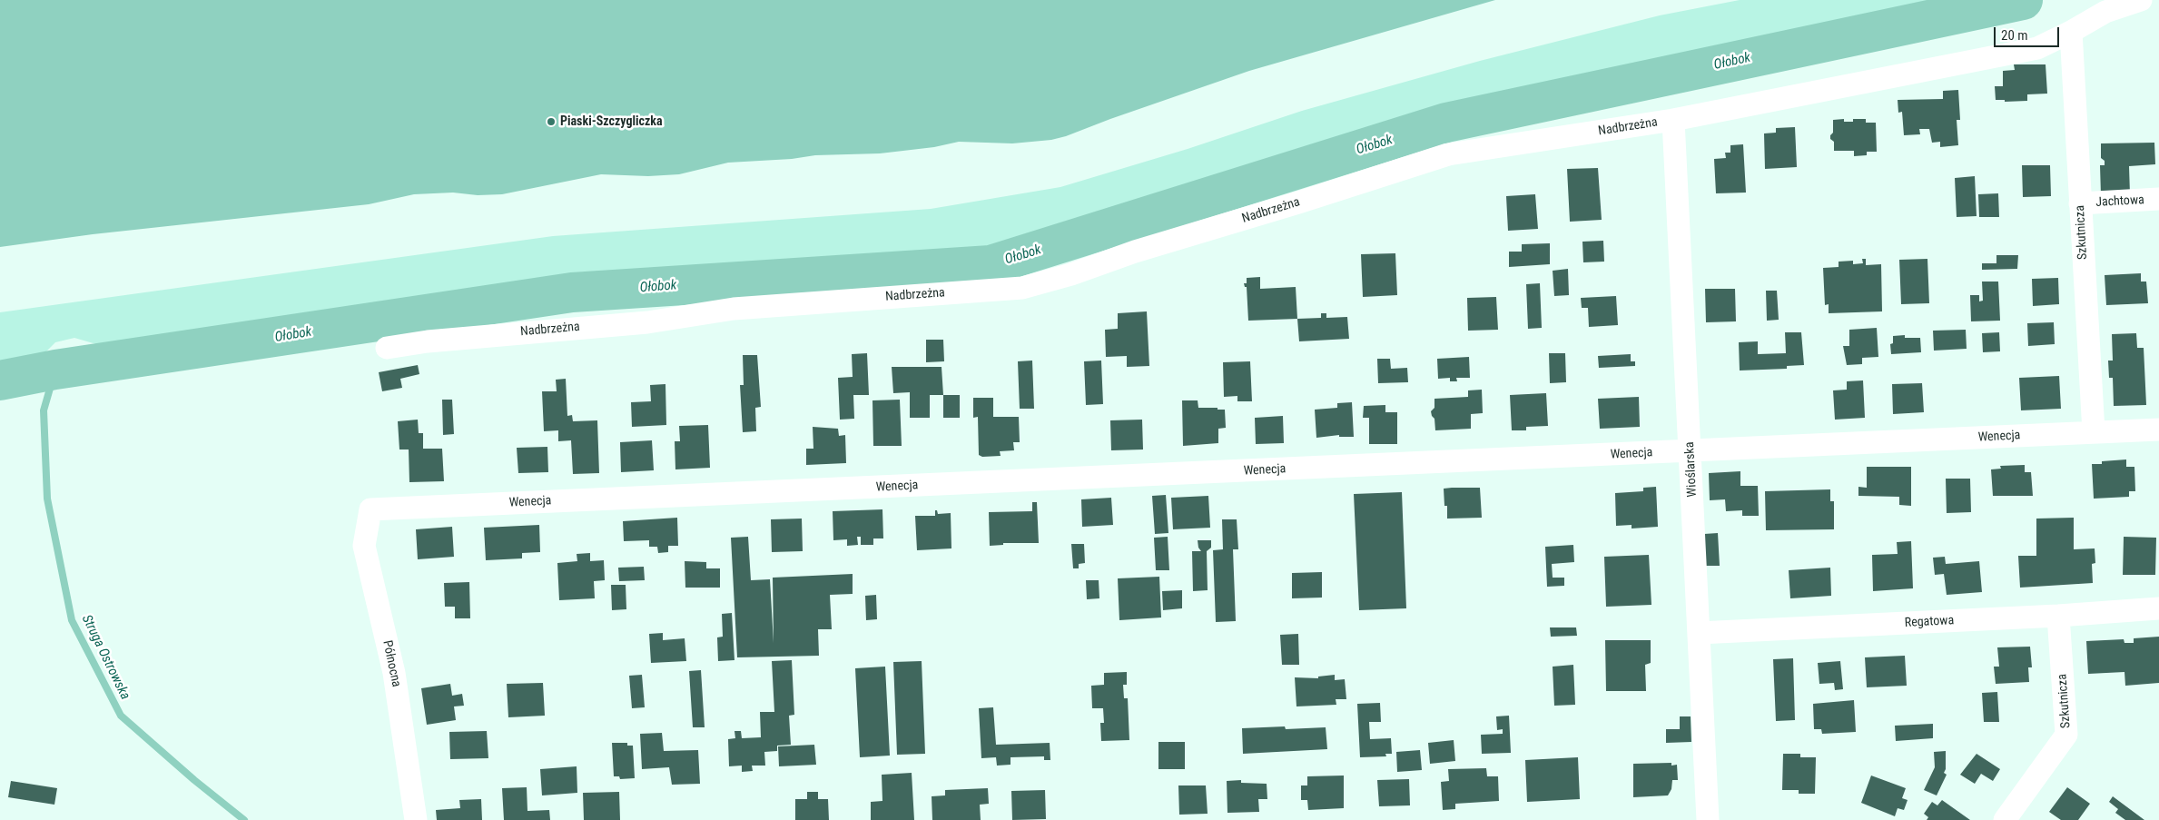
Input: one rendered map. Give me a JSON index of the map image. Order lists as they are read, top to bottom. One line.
{"streets":{"street":["Nadbrzeżna","Jachtowa","Szkutnicza","Wenecja","Wioślarska","Regatowa","Północna"]},"crossings":[["Nadbrzeżna","Szkutnicza"],["Nadbrzeżna","Wioślarska"],["Jachtowa","Szkutnicza"],["Szkutnicza","Wenecja"],["Szkutnicza","Regatowa"],["Wenecja","Wioślarska"],["Wenecja","Północna"],["Wioślarska","Regatowa"]],"water":["Ołobok","Struga Ostrowska"],"places":["Piaski-Szczygliczka"],"scale_bar":"20 m"}
